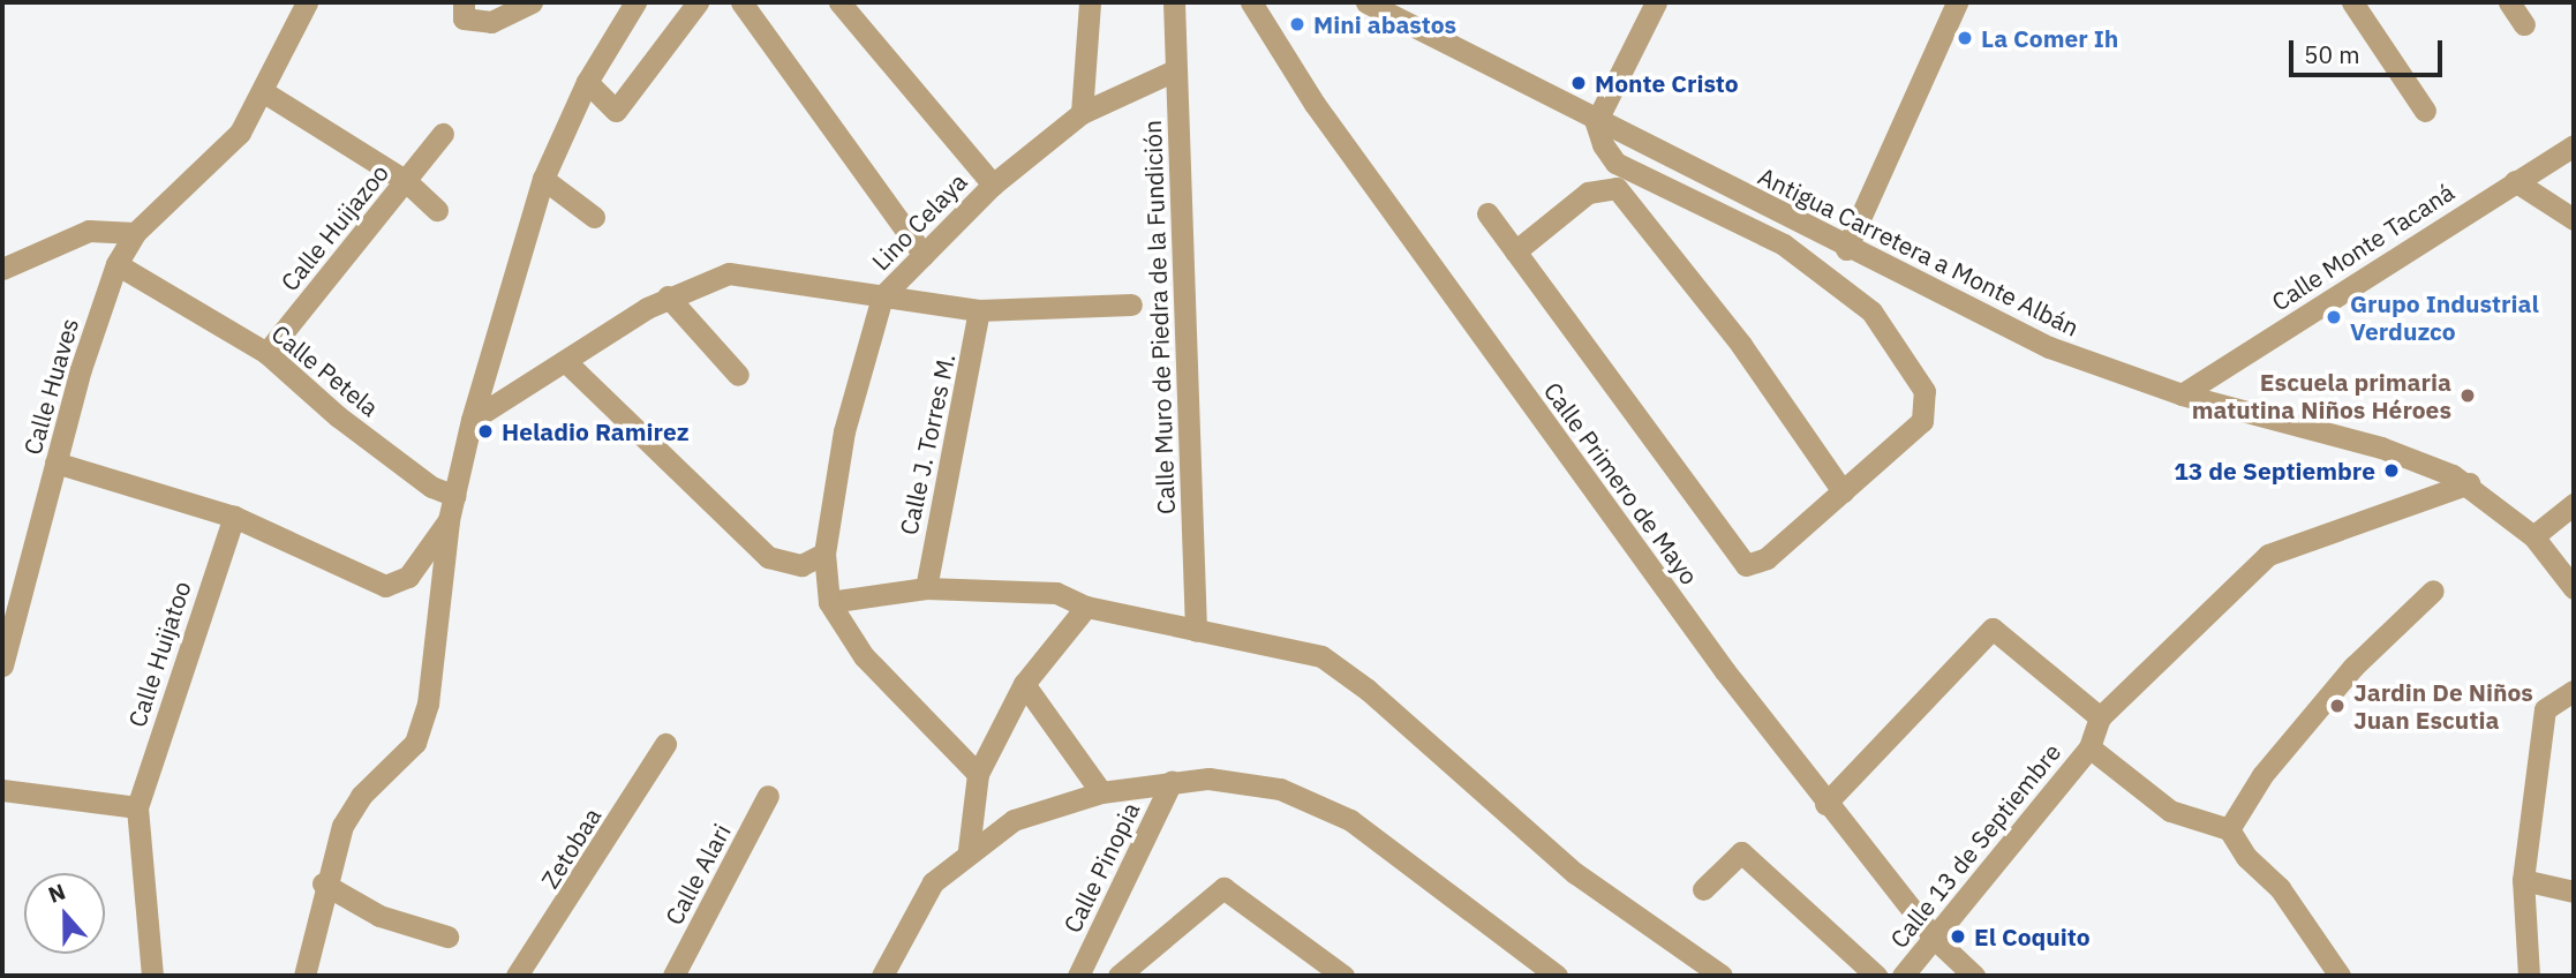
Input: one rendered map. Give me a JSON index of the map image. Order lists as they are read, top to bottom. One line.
{"streets":{"street":["Lino Celaya","Calle Huijazoo","Calle Monte Tacaná","Antigua Carretera a Monte Albán","Calle Muro de Piedra de la Fundición","Calle Petela","Calle Huaves","Calle J. Torres M.","Calle Primero de Mayo","Calle Huijatoo","Calle 13 de Septiembre","Zetobaa","Calle Pinopia","Calle Alari"]},"crossings":[["Lino Celaya","Calle Muro de Piedra de la Fundición"],["Calle Huijazoo","Calle Petela"],["Calle Monte Tacaná","Antigua Carretera a Monte Albán"],["Calle Petela","Calle Huaves"],["Calle Primero de Mayo","Calle 13 de Septiembre"]],"places":["Mini abastos","La Comer Ih","Monte Cristo","Grupo Industrial Verduzco","Escuela primaria matutina Niños Héroes","Heladio Ramirez","13 de Septiembre","Jardin De Niños Juan Escutia","El Coquito"],"scale_bar":"50 m","north":"top"}
